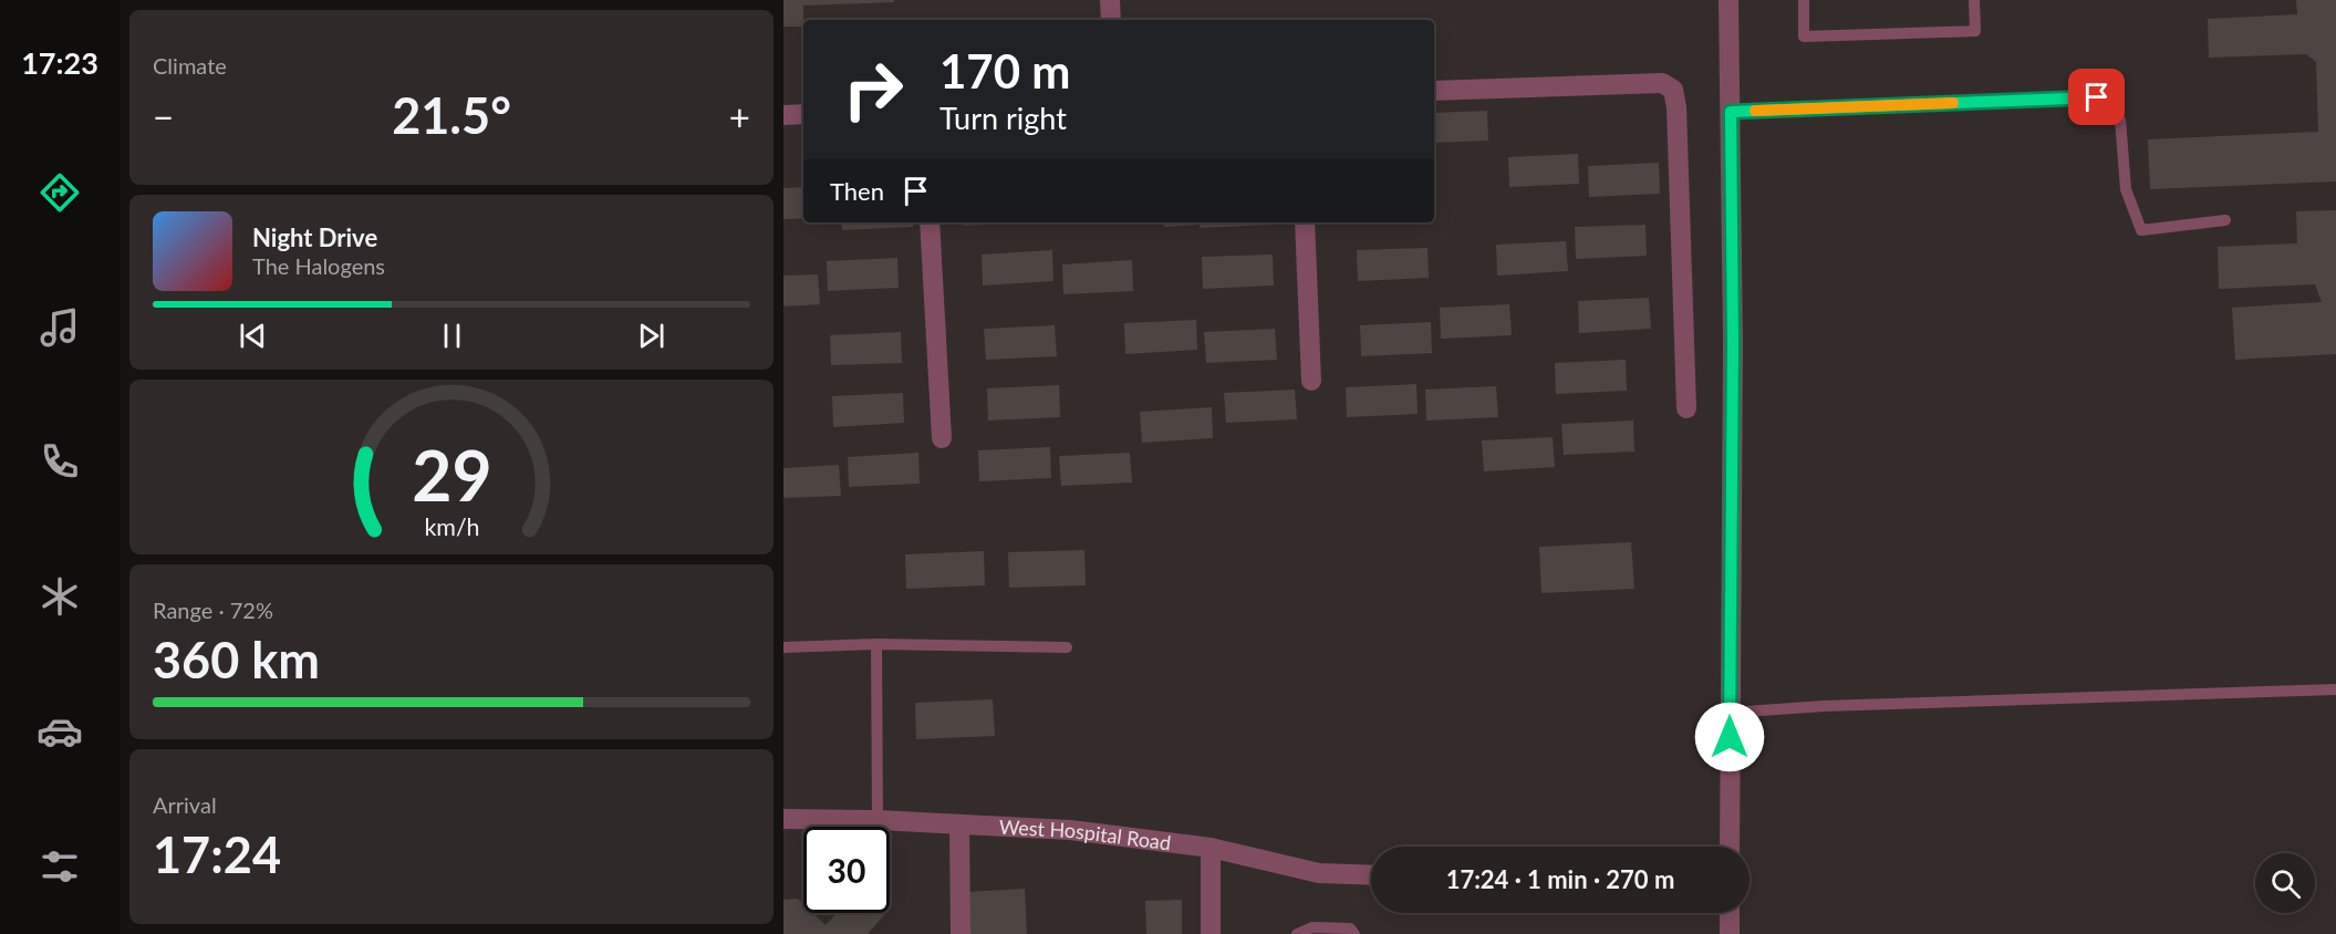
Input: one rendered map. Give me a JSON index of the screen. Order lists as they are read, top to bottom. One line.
{"streets":{"street":["West Hospital Road"]},"page":{"tabs":"17:23","tile":["Climate",["Range · 72%","360 km"],["Arrival","17:24"]],"turn":["170 m","Turn right"],"heat":["−","21.5°","+"],"then":"Then","song":["Night Drive","The Halogens"],"limit":"30","trip":"17:24 · 1 min · 270 m","gauge":["29","km/h"]}}
